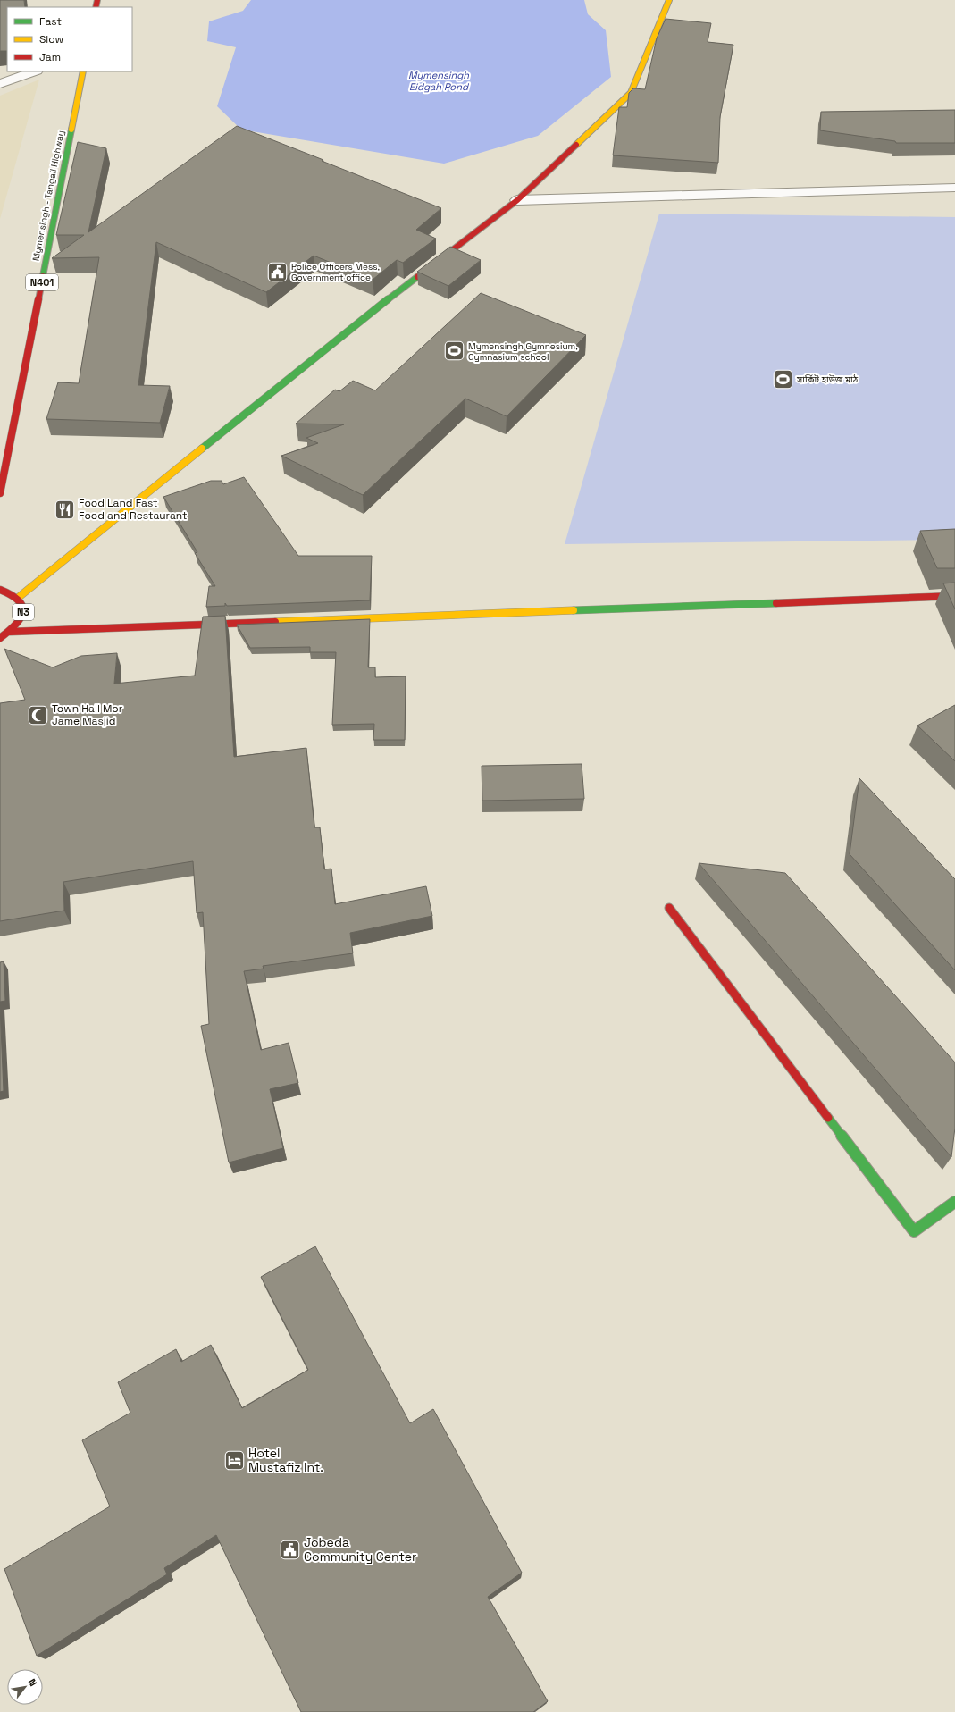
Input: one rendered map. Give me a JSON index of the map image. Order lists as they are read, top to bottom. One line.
{"streets":{"main road":["Mymensingh - Tangail Highway","N401","N3"]},"water":["Mymensingh Eidgah Pond"],"places":{"public building":["Police Officers Mess, Government office","Jobeda Community Center"],"sports":["Mymensingh Gymnesium, Gymnasium school","সার্কিট হাউজ মাঠ"],"restaurant":["Food Land Fast Food and Restaurant"],"mosque":["Town Hall Mor Jame Masjid"],"hotel":["Hotel Mustafiz Int."]},"legend":["Fast","Slow","Jam"],"north":"top right"}
